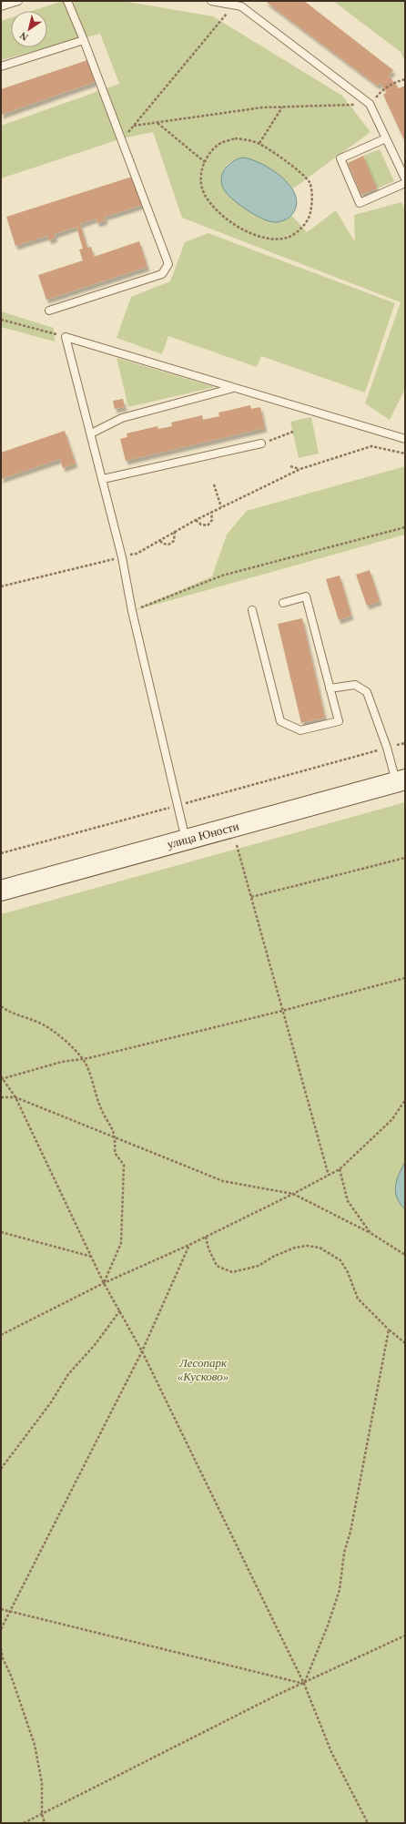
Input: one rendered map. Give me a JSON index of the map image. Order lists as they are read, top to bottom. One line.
{"streets":{"main road":["улица Юности"]},"parks":["Лесопарк «Кусково»"],"north":"bottom left"}
